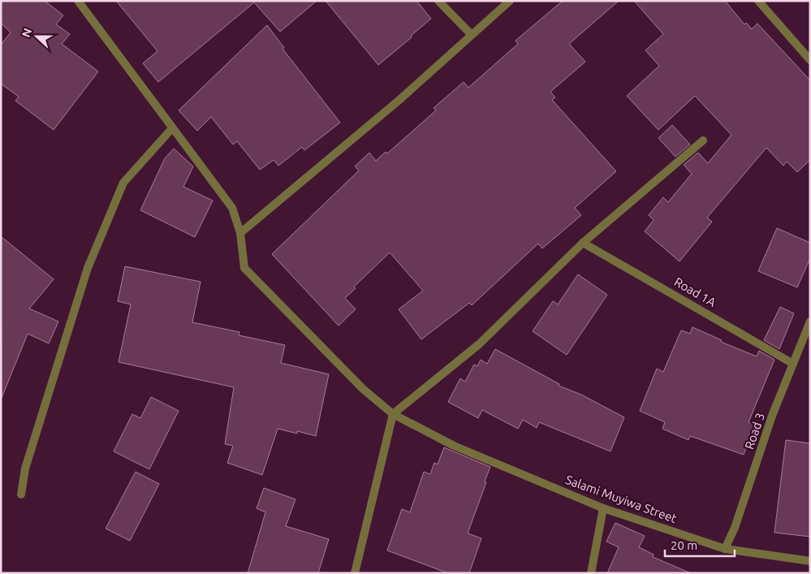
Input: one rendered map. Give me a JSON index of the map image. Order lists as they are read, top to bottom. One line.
{"streets":{"street":["Road 1A","Road 3","Salami Muyiwa Street"]},"crossings":[["Road 1A","Road 3"],["Road 3","Salami Muyiwa Street"]],"scale_bar":"20 m","north":"left"}
